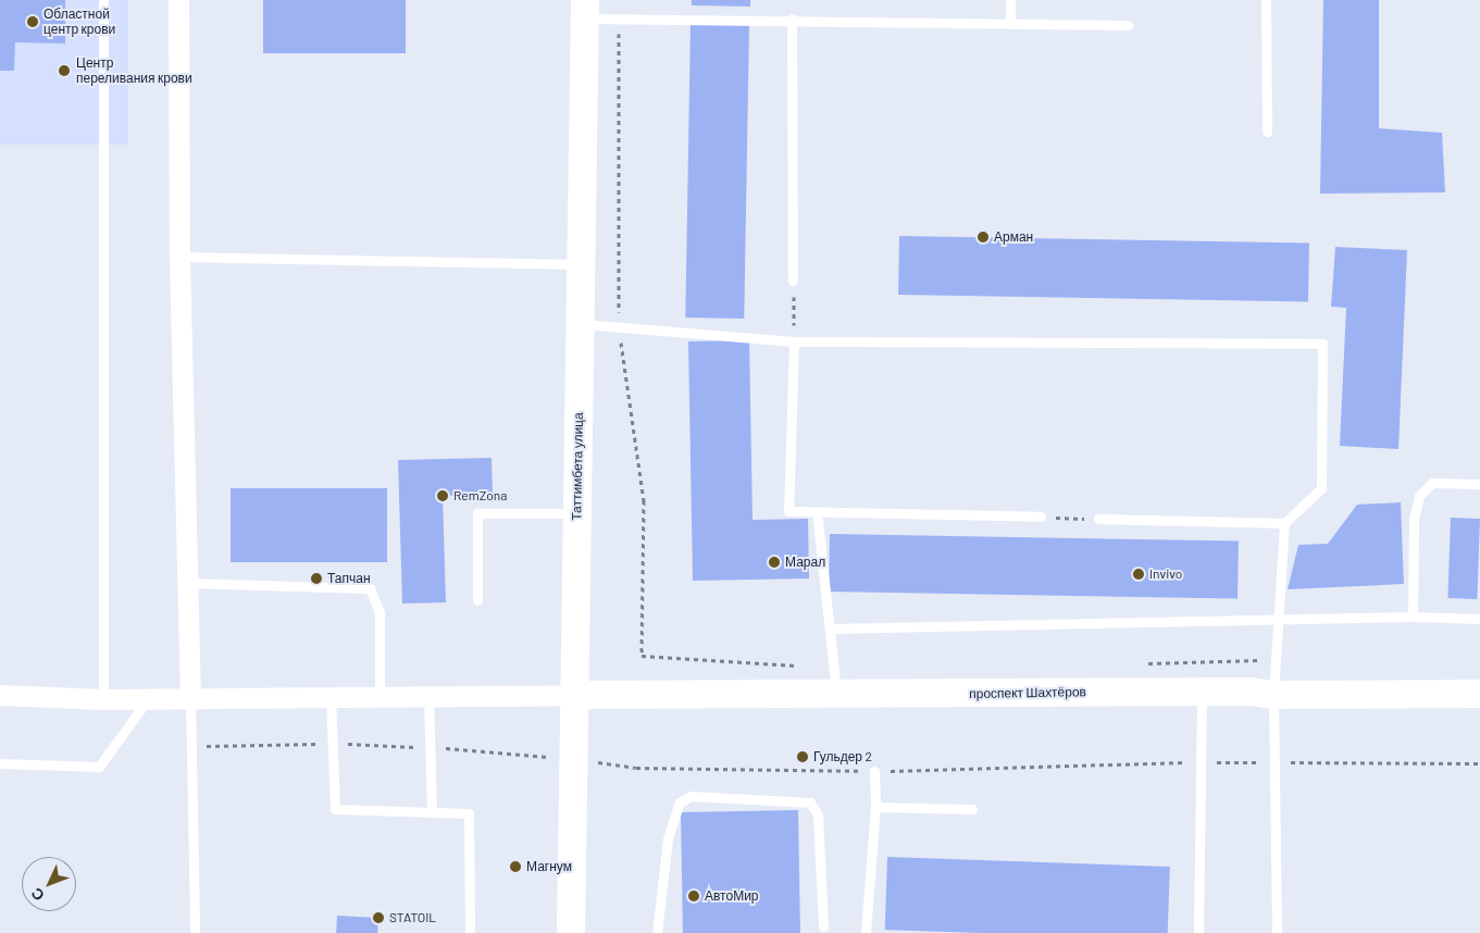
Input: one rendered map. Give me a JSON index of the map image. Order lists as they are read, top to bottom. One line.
{"streets":{"main road":["Таттимбета улица","проспект Шахтёров"]},"crossings":[["Таттимбета улица","проспект Шахтёров"]],"places":["Областной центр крови","Центр переливания крови","Арман","RemZona","Марал","Invivo","Тапчан","Гульдер 2","Магнум","АвтоМир","STATOIL"],"north":"bottom left"}
